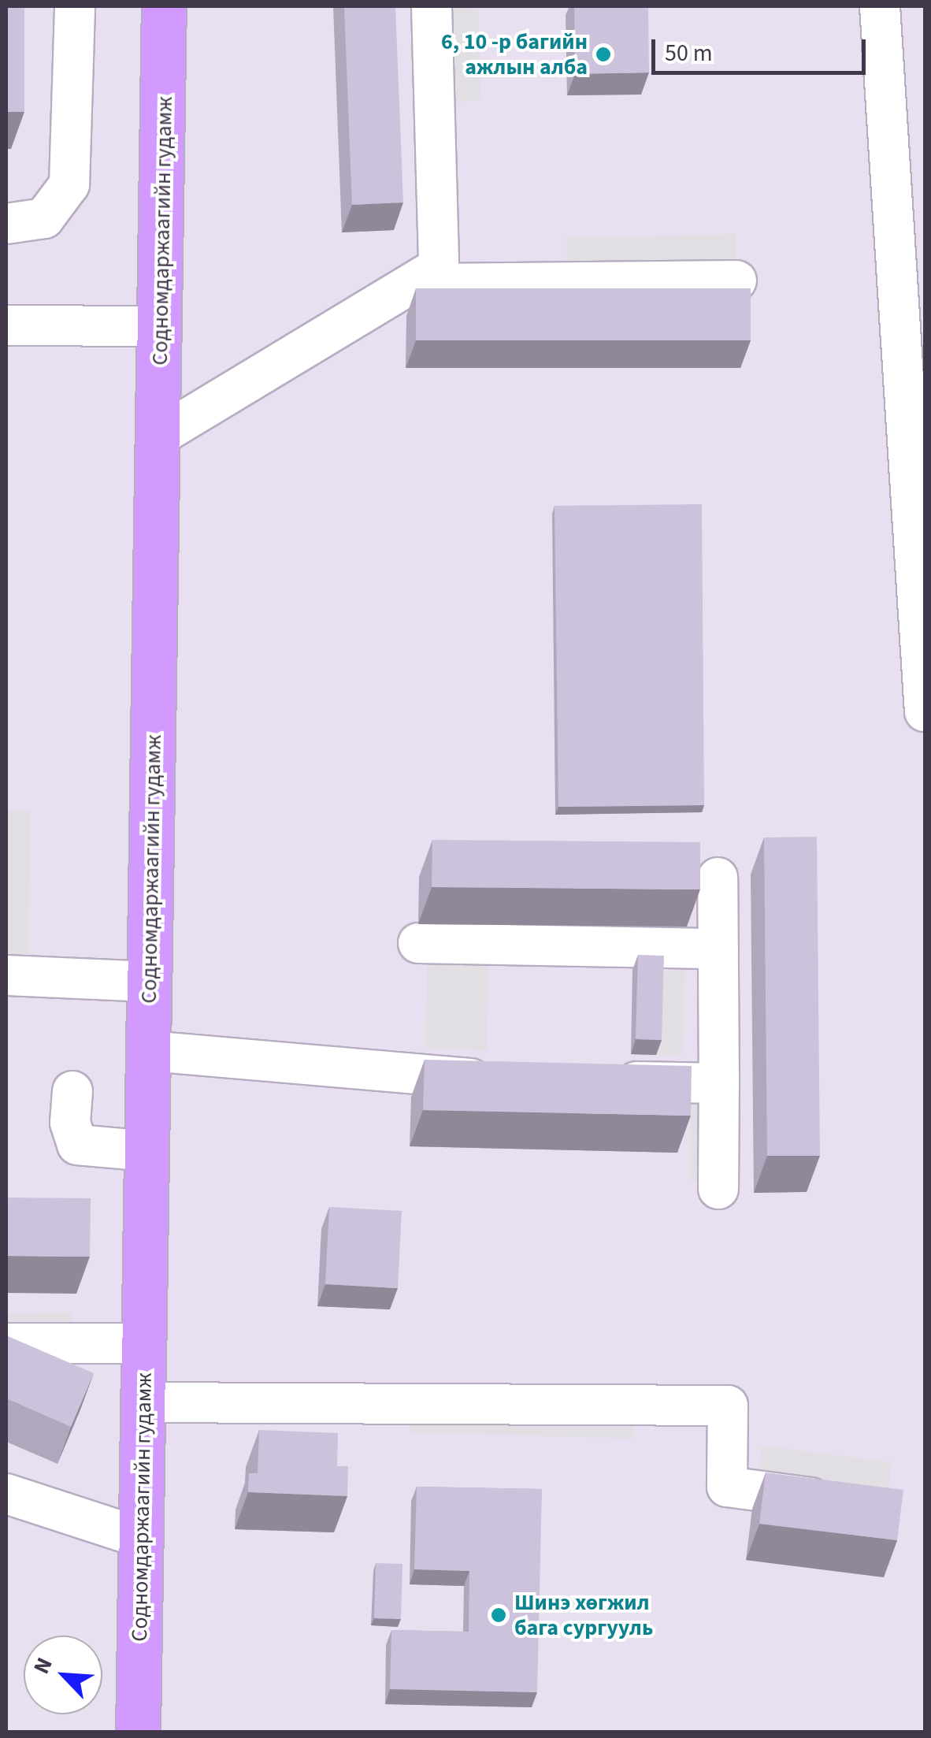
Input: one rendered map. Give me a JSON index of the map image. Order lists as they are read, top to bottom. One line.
{"streets":{"main road":["Содномдаржаагийн гудамж"]},"places":["6, 10 -р багийн ажлын алба","Шинэ хөгжил бага сургууль"],"scale_bar":"50 m","north":"top left"}
